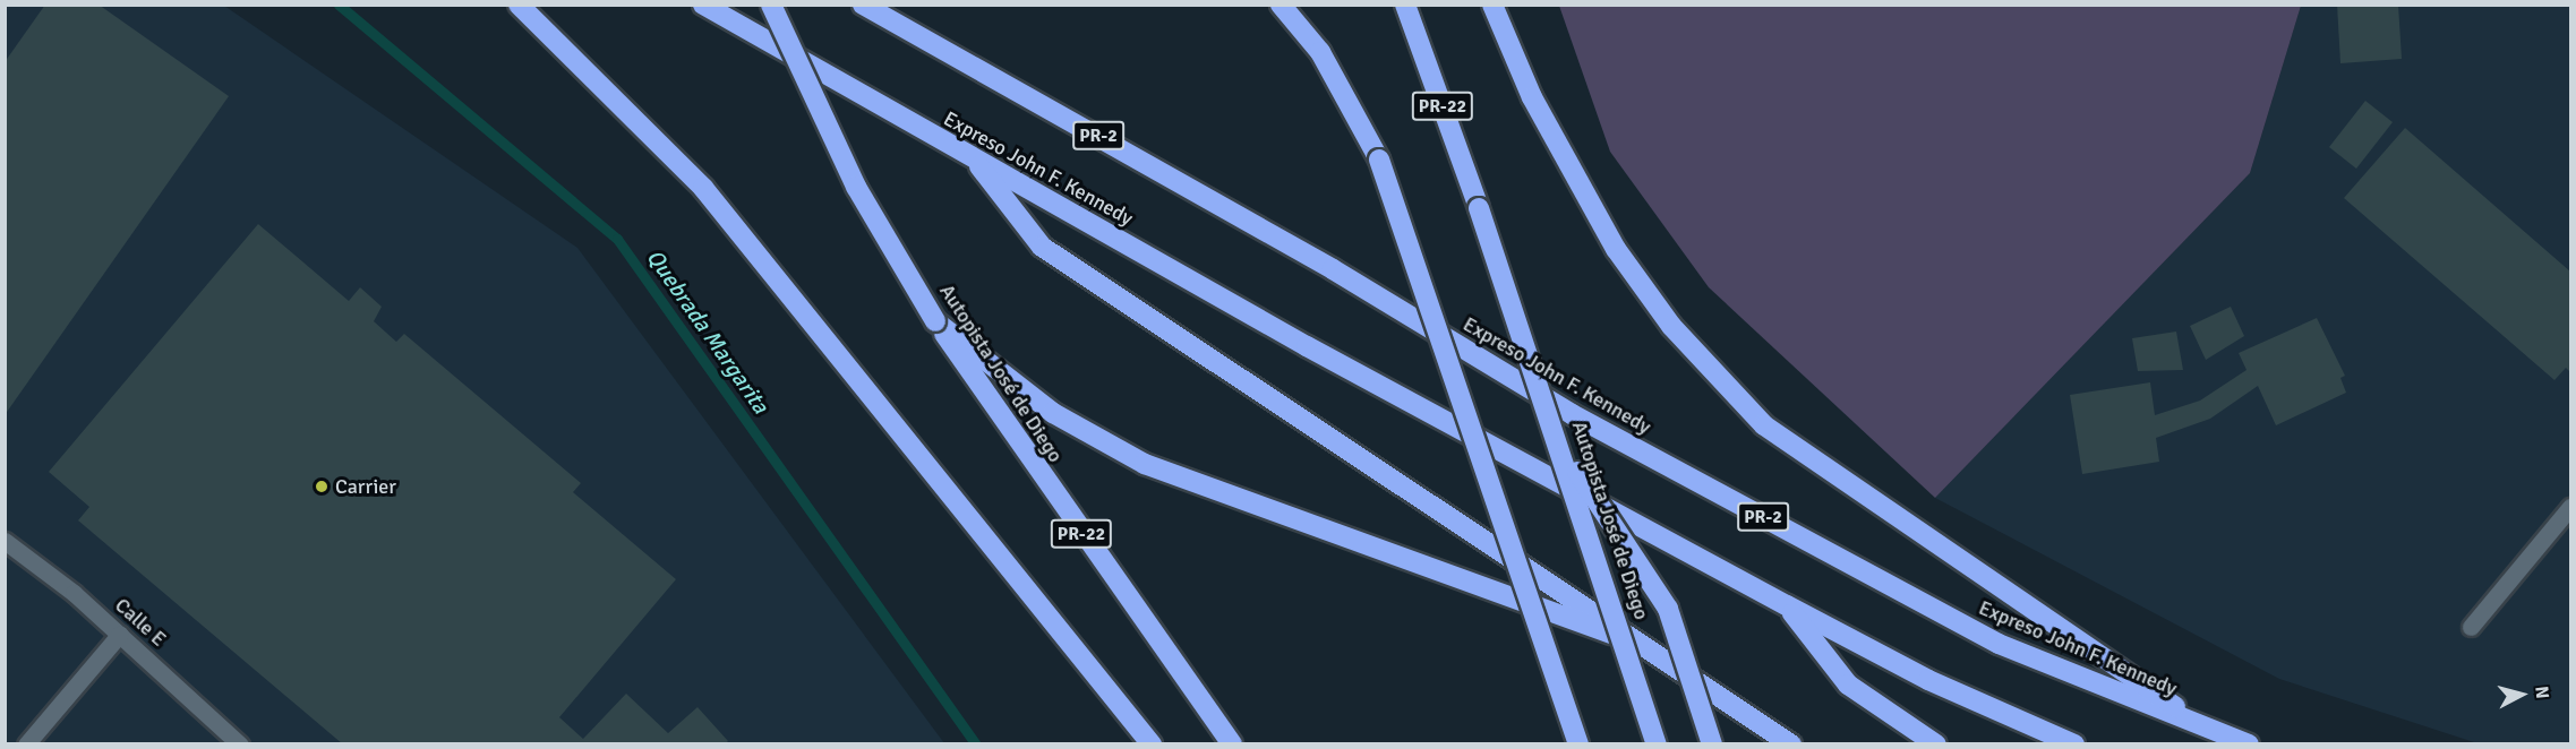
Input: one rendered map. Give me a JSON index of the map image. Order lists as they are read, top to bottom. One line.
{"streets":{"highway":["PR-22","PR-2","Expreso John F. Kennedy","Autopista José de Diego"],"street":["Calle E"]},"water":["Quebrada Margarita"],"places":["Carrier"],"north":"right"}
